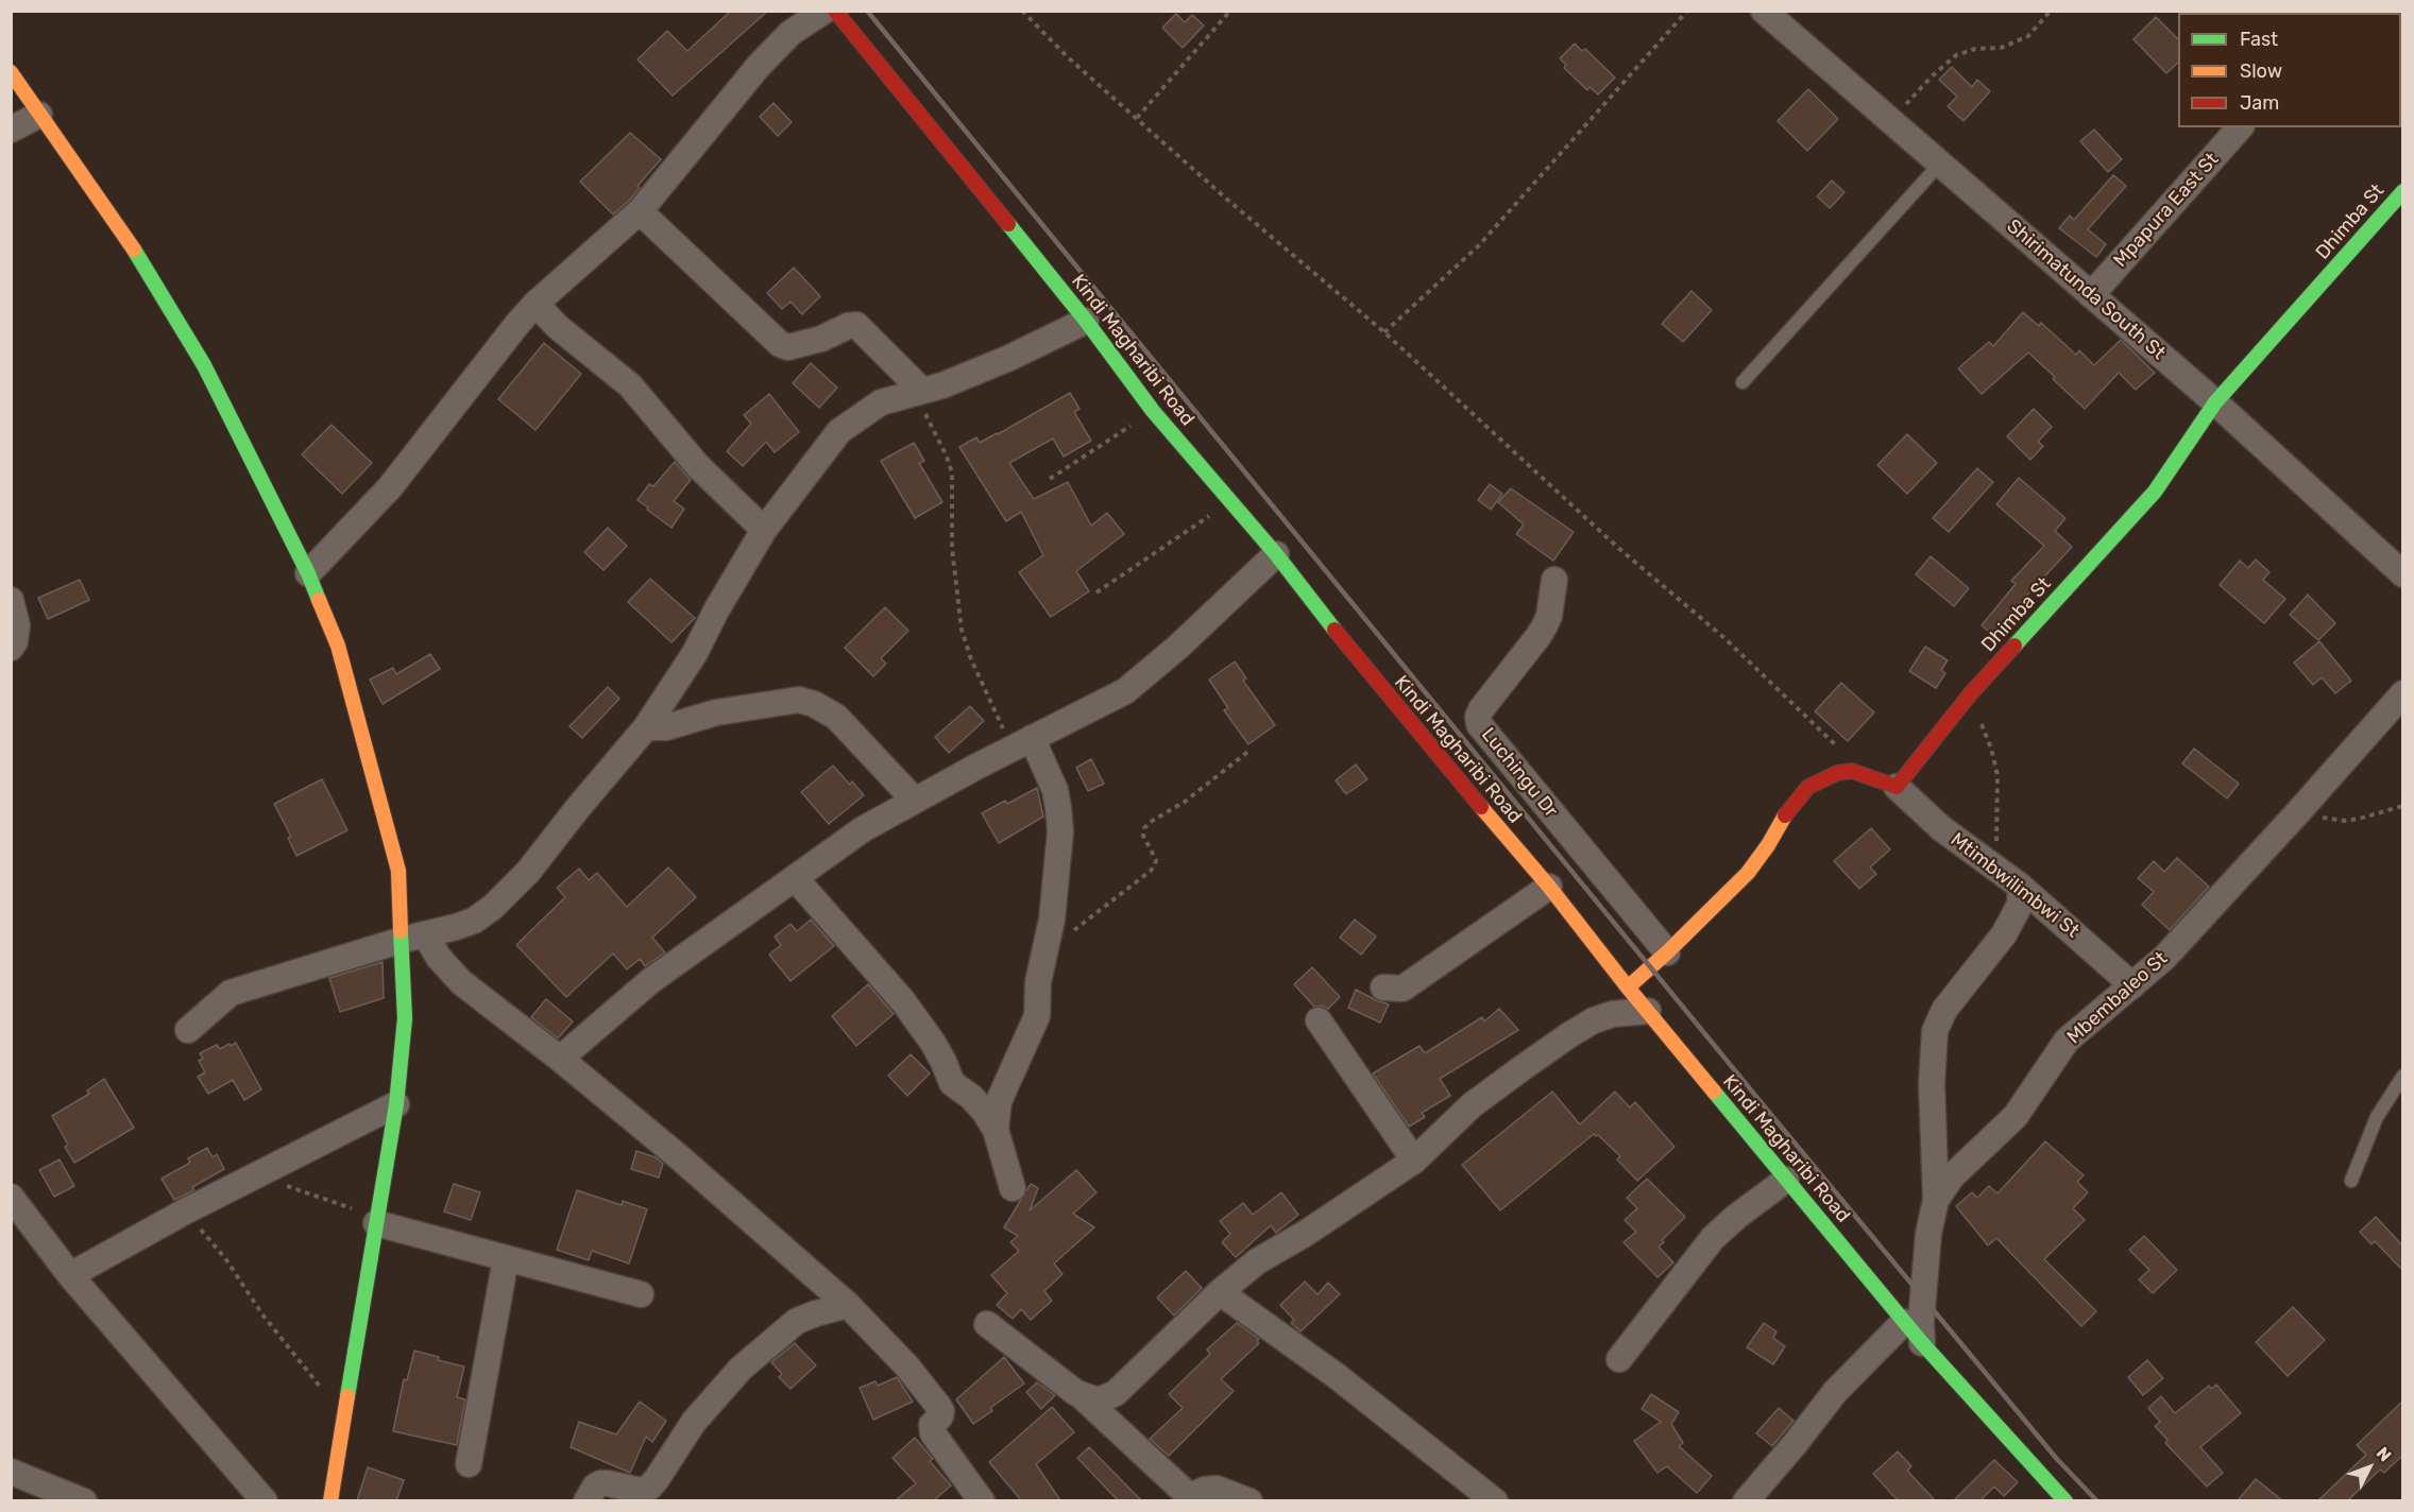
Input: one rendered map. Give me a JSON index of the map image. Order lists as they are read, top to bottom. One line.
{"streets":{"street":["Mpapura East St","Dhimba St","Shirimatunda South St","Kindi Magharibi Road","Luchingu Dr","Mtimbwilimbwi St","Mbembaleo St"]},"crossings":[["Mpapura East St","Shirimatunda South St"],["Dhimba St","Shirimatunda South St"],["Dhimba St","Mtimbwilimbwi St"],["Kindi Magharibi Road","Mbembaleo St"],["Mtimbwilimbwi St","Mbembaleo St"]],"legend":["Fast","Slow","Jam"],"north":"top right"}
